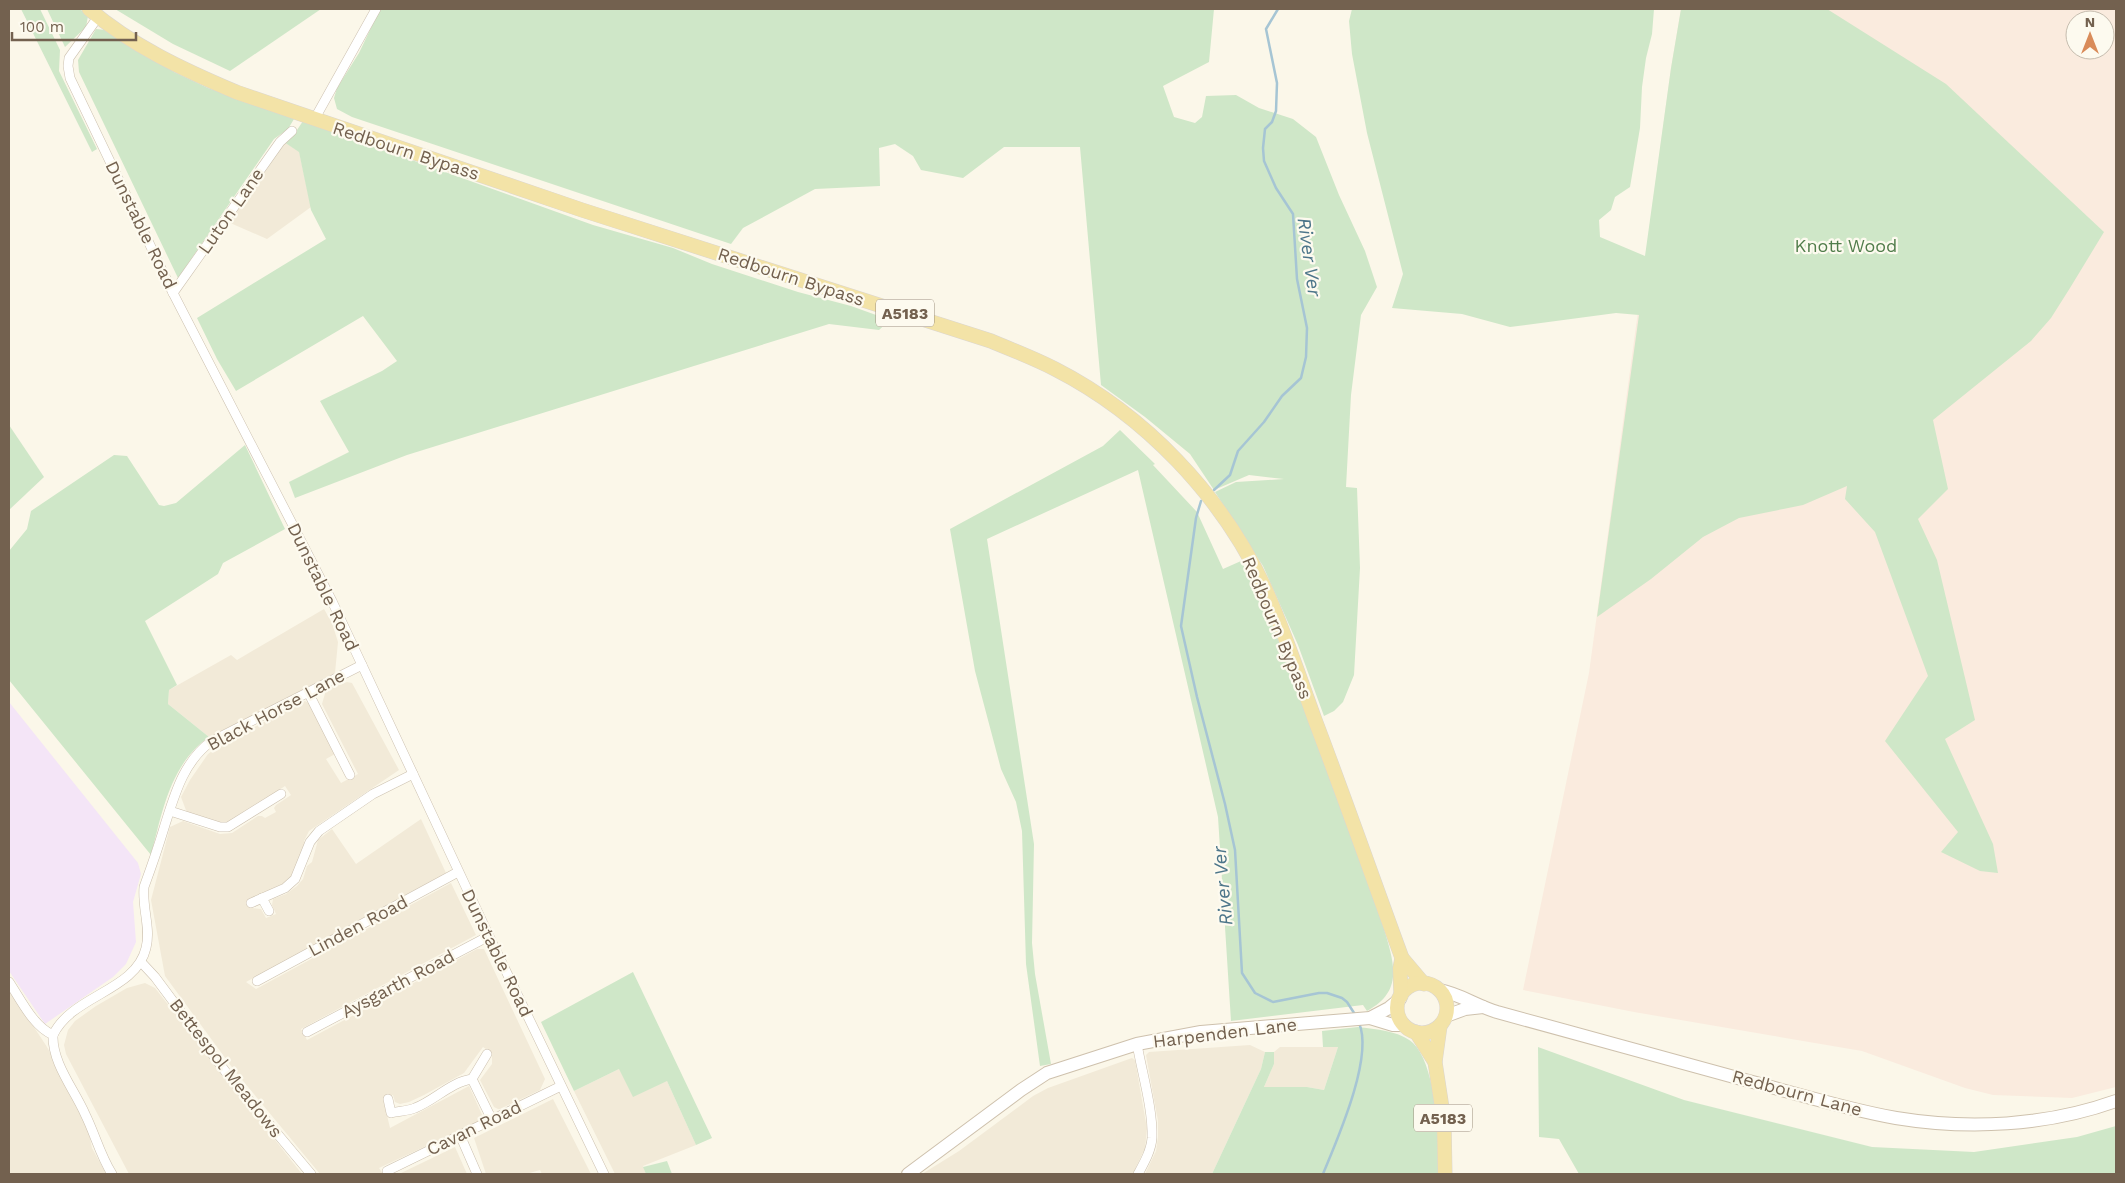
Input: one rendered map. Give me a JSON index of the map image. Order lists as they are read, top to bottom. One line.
{"streets":{"main road":["Redbourn Bypass","A5183","Harpenden Lane","Redbourn Lane"],"street":["Luton Lane","Dunstable Road","Black Horse Lane","Linden Road","Aysgarth Road","Bettespol Meadows","Cavan Road"]},"crossings":[["Redbourn Bypass","Dunstable Road"],["Redbourn Bypass","A5183"],["Redbourn Bypass","Harpenden Lane"],["Redbourn Bypass","Redbourn Lane"],["Luton Lane","Dunstable Road"],["Dunstable Road","Black Horse Lane"],["Dunstable Road","Linden Road"],["Dunstable Road","Aysgarth Road"],["Dunstable Road","Cavan Road"],["A5183","Harpenden Lane"],["A5183","Redbourn Lane"],["Black Horse Lane","Bettespol Meadows"],["Harpenden Lane","Redbourn Lane"]],"water":["River Ver"],"parks":["Knott Wood"],"scale_bar":"100 m","north":"top"}
